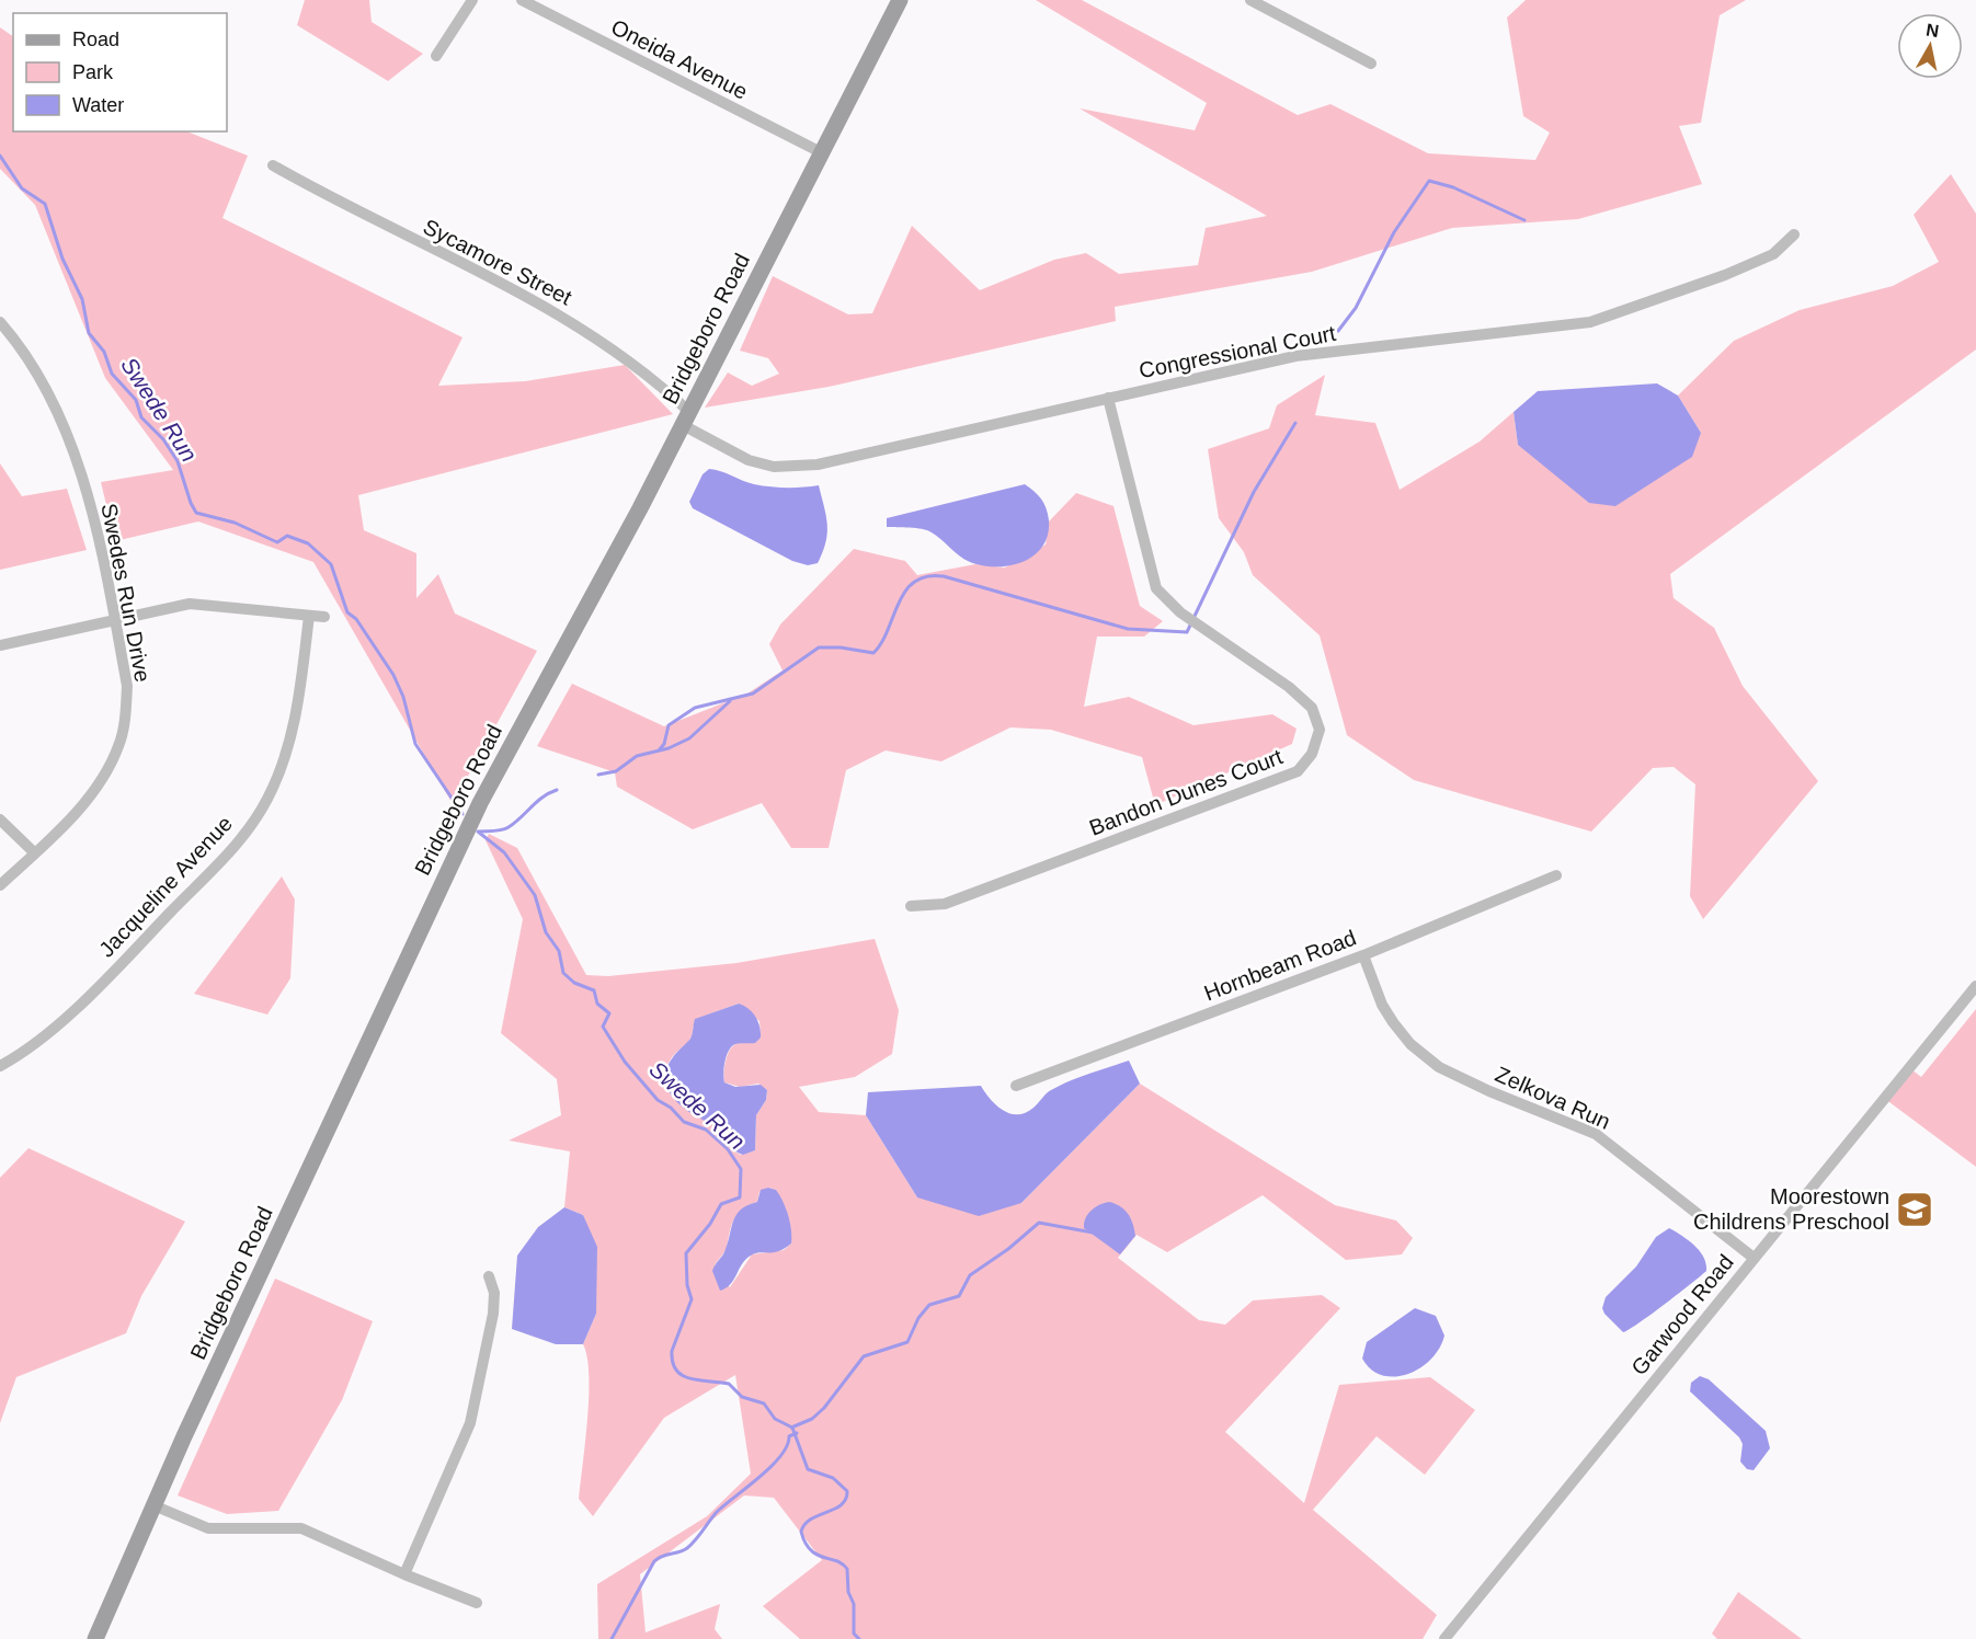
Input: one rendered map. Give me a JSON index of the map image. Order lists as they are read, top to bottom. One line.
{"streets":{"main road":["Bridgeboro Road"],"street":["Oneida Avenue","Sycamore Street","Congressional Court","Swedes Run Drive","Bandon Dunes Court","Jacqueline Avenue","Hornbeam Road","Zelkova Run","Garwood Road"]},"crossings":[["Oneida Avenue","Bridgeboro Road"],["Sycamore Street","Bridgeboro Road"],["Sycamore Street","Congressional Court"],["Bridgeboro Road","Congressional Court"],["Congressional Court","Bandon Dunes Court"],["Hornbeam Road","Zelkova Run"],["Zelkova Run","Garwood Road"]],"water":["Swede Run"],"places":{"school or university":["Moorestown Childrens Preschool"]},"legend":["Road","Park","Water"],"north":"top"}
